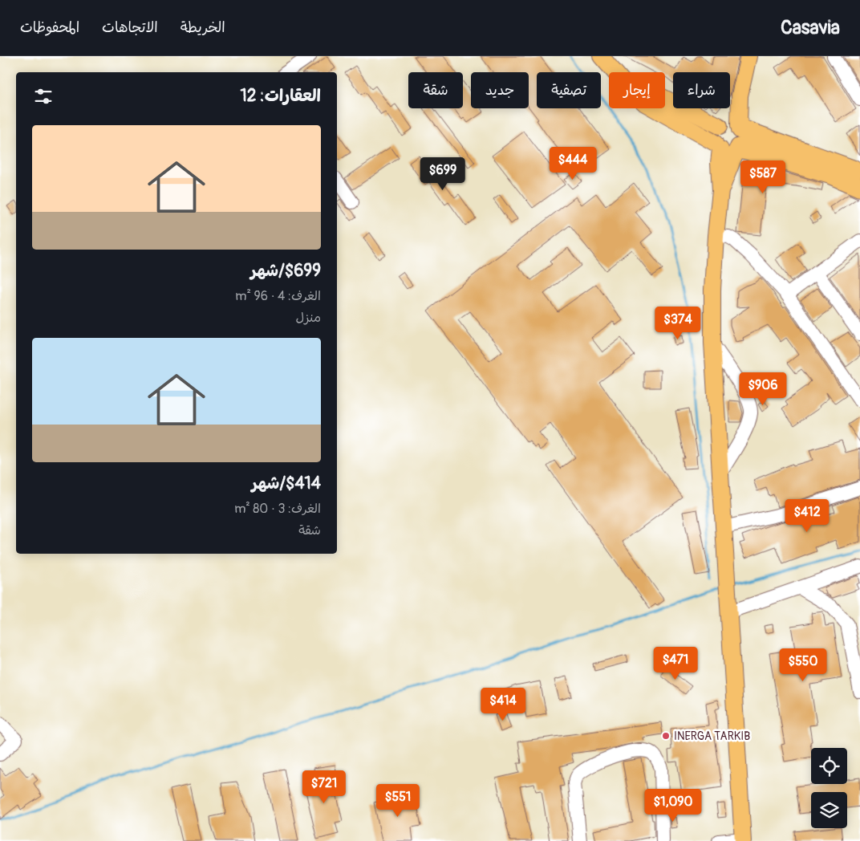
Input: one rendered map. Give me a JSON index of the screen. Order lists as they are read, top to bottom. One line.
{"places":["INERGA TARKIB"],"page":{"header":"Casavia","nav":["الخريطة","الاتجاهات","المحفوظات"],"chip":["شراء","إيجار","تصفية","جديد","شقة"],"heading":"العقارات: 12","list":[{"name":"$699/شهر","note":"الغرف: 4 · 96 m² · منزل"},{"name":"$414/شهر","note":"الغرف: 3 · 80 m² · شقة"}],"price":["$444","$699","$587","$374","$906","$412","$471","$550","$414","$721","$551","$1,090"]}}
